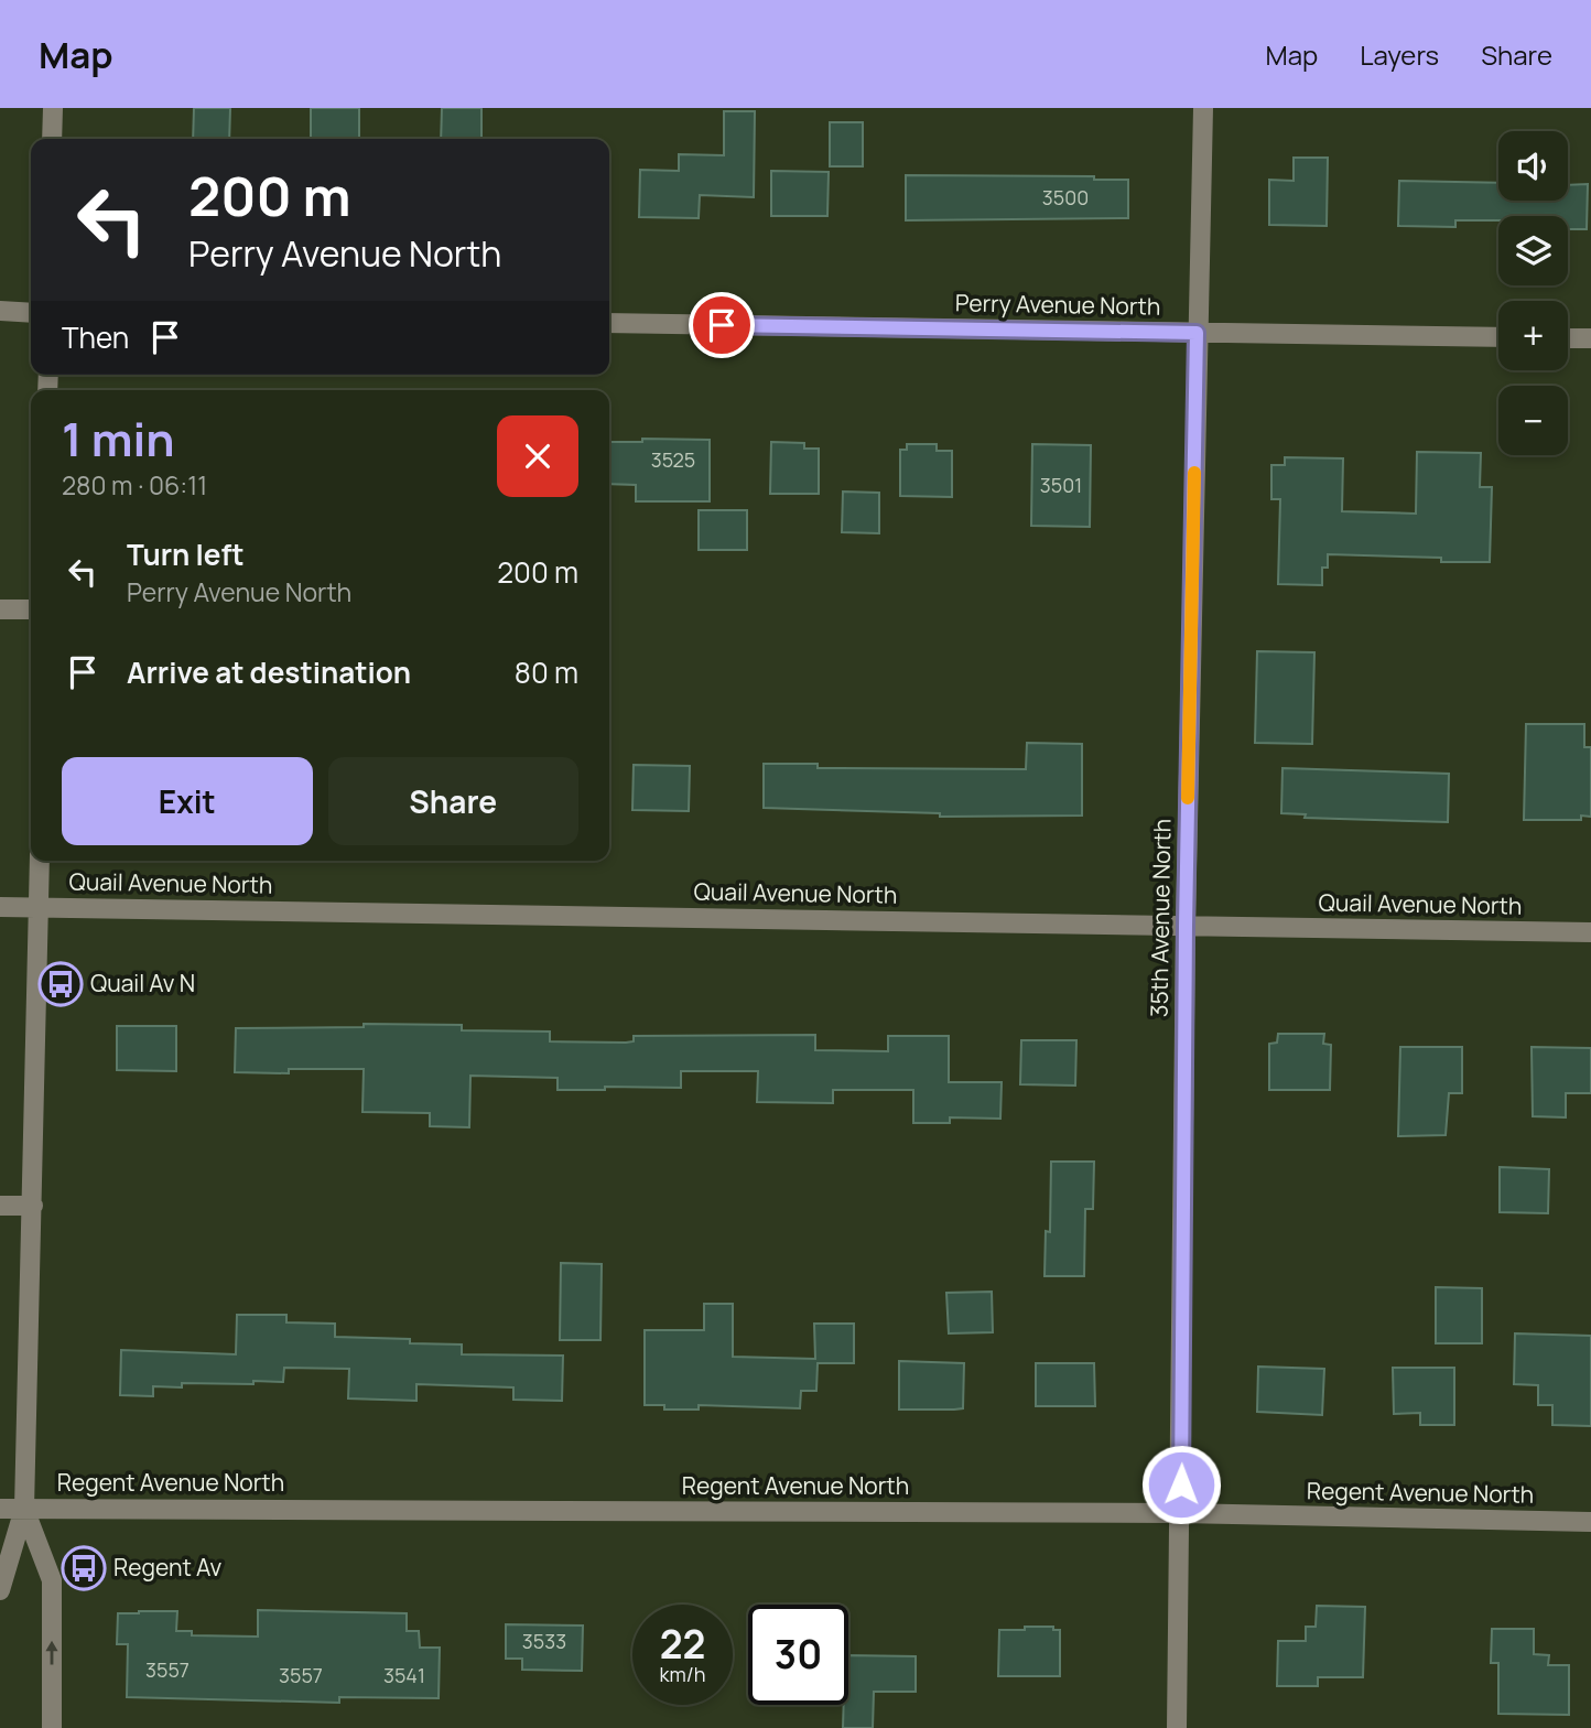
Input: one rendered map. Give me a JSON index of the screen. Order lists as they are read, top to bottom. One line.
{"streets":{"street":["Perry Avenue North","Quail Avenue North","35th Avenue North","Regent Avenue North"]},"crossings":[["Perry Avenue North","35th Avenue North"],["Quail Avenue North","35th Avenue North"],["35th Avenue North","Regent Avenue North"]],"places":{"bus stop":["Quail Av N","Regent Av"]},"house_numbers":["3500","3525","3501","3533","3557","3557","3541"],"page":{"header":"Map","nav":["Map","Layers","Share"],"map_buttons":["+","−"],"turn":["200 m","Perry Avenue North"],"then":"Then","heading":["1 min","280 m · 06:11"],"list":[{"name":"Turn left","note":"Perry Avenue North","value":"200 m"},{"name":"Arrive at destination","value":"80 m"}],"buttons":["Exit","Share"],"speed":"22 km/h","limit":"30"}}
